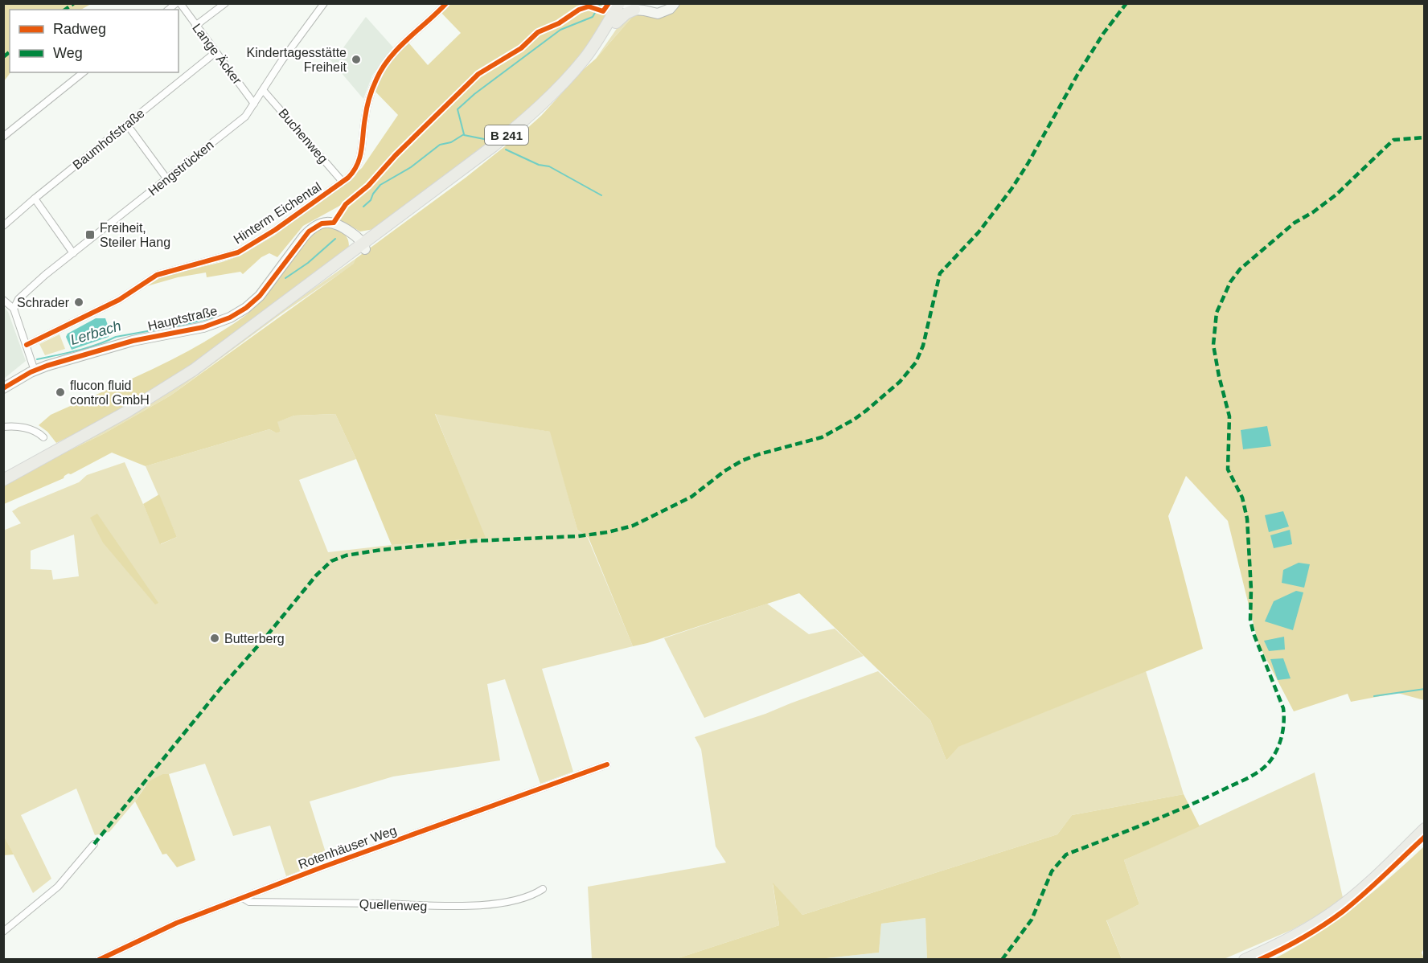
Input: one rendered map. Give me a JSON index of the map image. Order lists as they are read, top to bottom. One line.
{"streets":{"main road":["B 241"],"street":["Lange Äcker","Buchenweg","Baumhofstraße","Hengstrücken","Hinterm Eichental","Hauptstraße","Rotenhäuser Weg","Quellenweg"]},"crossings":[["Lange Äcker","Baumhofstraße"],["Lange Äcker","Hengstrücken"],["B 241","Hauptstraße"],["Buchenweg","Hengstrücken"],["Buchenweg","Hinterm Eichental"],["Rotenhäuser Weg","Quellenweg"]],"water":["Lerbach"],"places":{"other":["Kindertagesstätte Freiheit","Schrader","flucon fluid control GmbH","Butterberg"],"transit":["Freiheit, Steiler Hang"]},"legend":["Radweg","Weg"]}
